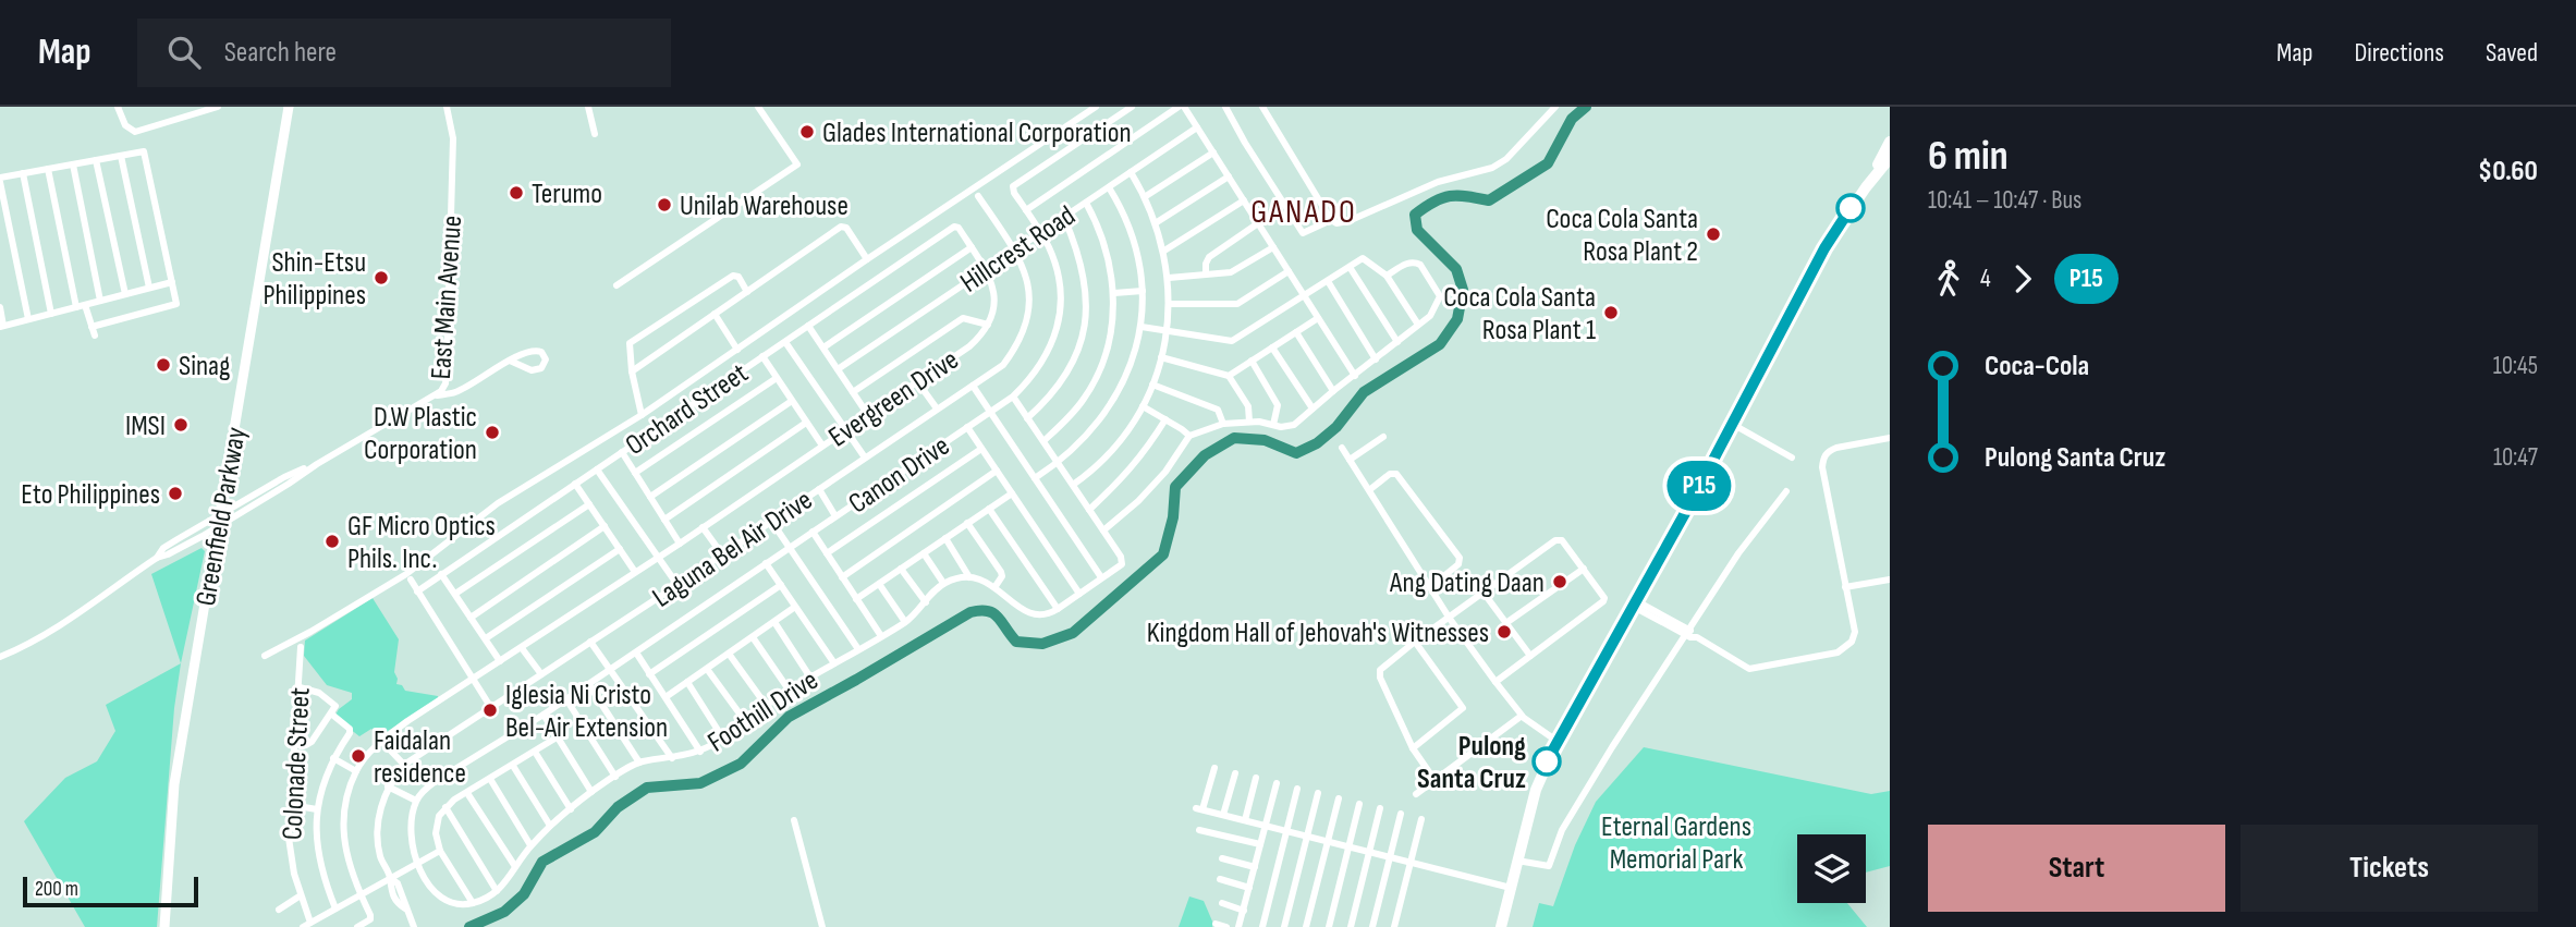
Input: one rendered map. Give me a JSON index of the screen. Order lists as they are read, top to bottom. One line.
{"streets":{"main road":["Greenfield Parkway"],"street":["Hillcrest Road","East Main Avenue","Evergreen Drive","Orchard Street","Canon Drive","Laguna Bel Air Drive","Foothill Drive","Colonade Street"]},"crossings":[["Hillcrest Road","Canon Drive"],["Hillcrest Road","Laguna Bel Air Drive"],["East Main Avenue","Greenfield Parkway"]],"districts":["GANADO"],"parks":["Eternal Gardens Memorial Park"],"places":["Glades International Corporation","Terumo","Unilab Warehouse","Coca Cola Santa Rosa Plant 2","Shin-Etsu Philippines","Coca Cola Santa Rosa Plant 1","Sinag","IMSI","D.W Plastic Corporation","Eto Philippines","GF Micro Optics Phils. Inc.","Ang Dating Daan","Kingdom Hall of Jehovah's Witnesses","Iglesia Ni Cristo Bel-Air Extension","Faidalan residence","Pulong Santa Cruz"],"lines":["bus line P15"],"scale_bar":"200 m","page":{"header":"Map","search":"Search here","nav":["Map","Directions","Saved"],"on_map":"P15","heading":["6 min","10:41 – 10:47 · Bus","$0.60"],"legs":["4","P15"],"list":[{"name":"Coca-Cola","value":"10:45"},{"name":"Pulong Santa Cruz","value":"10:47"}],"buttons":["Start","Tickets"],"scale":"200 m"}}
